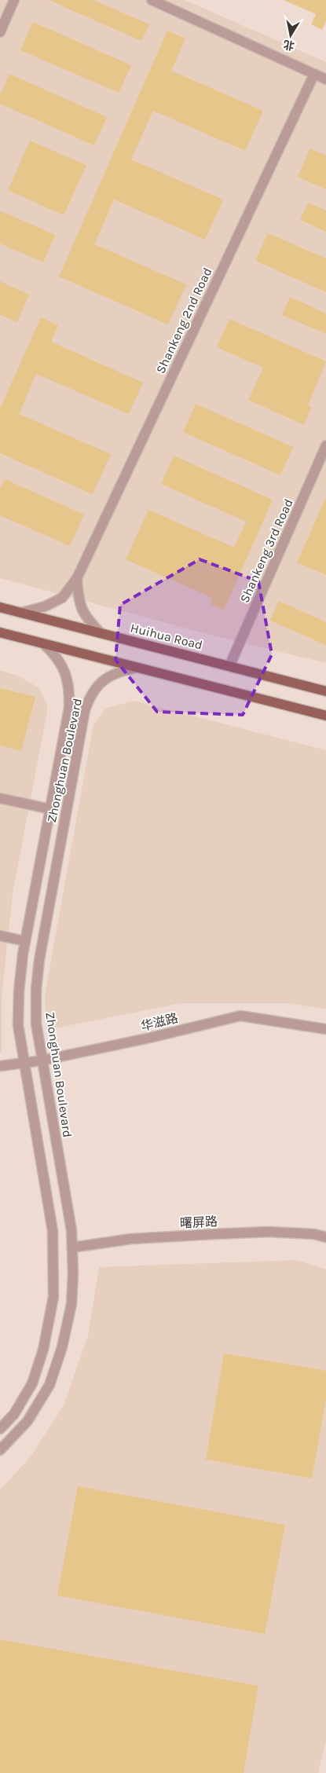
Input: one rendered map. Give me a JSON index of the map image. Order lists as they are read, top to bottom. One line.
{"streets":{"main road":["Huihua Road"],"street":["Shankeng 2nd Road","Shankeng 3rd Road","Zhonghuan Boulevard","华滋路","曙屏路"]},"crossings":[["Shankeng 2nd Road","Huihua Road"],["Shankeng 3rd Road","Huihua Road"],["Zhonghuan Boulevard","华滋路"],["Zhonghuan Boulevard","曙屏路"]],"north":"bottom"}
